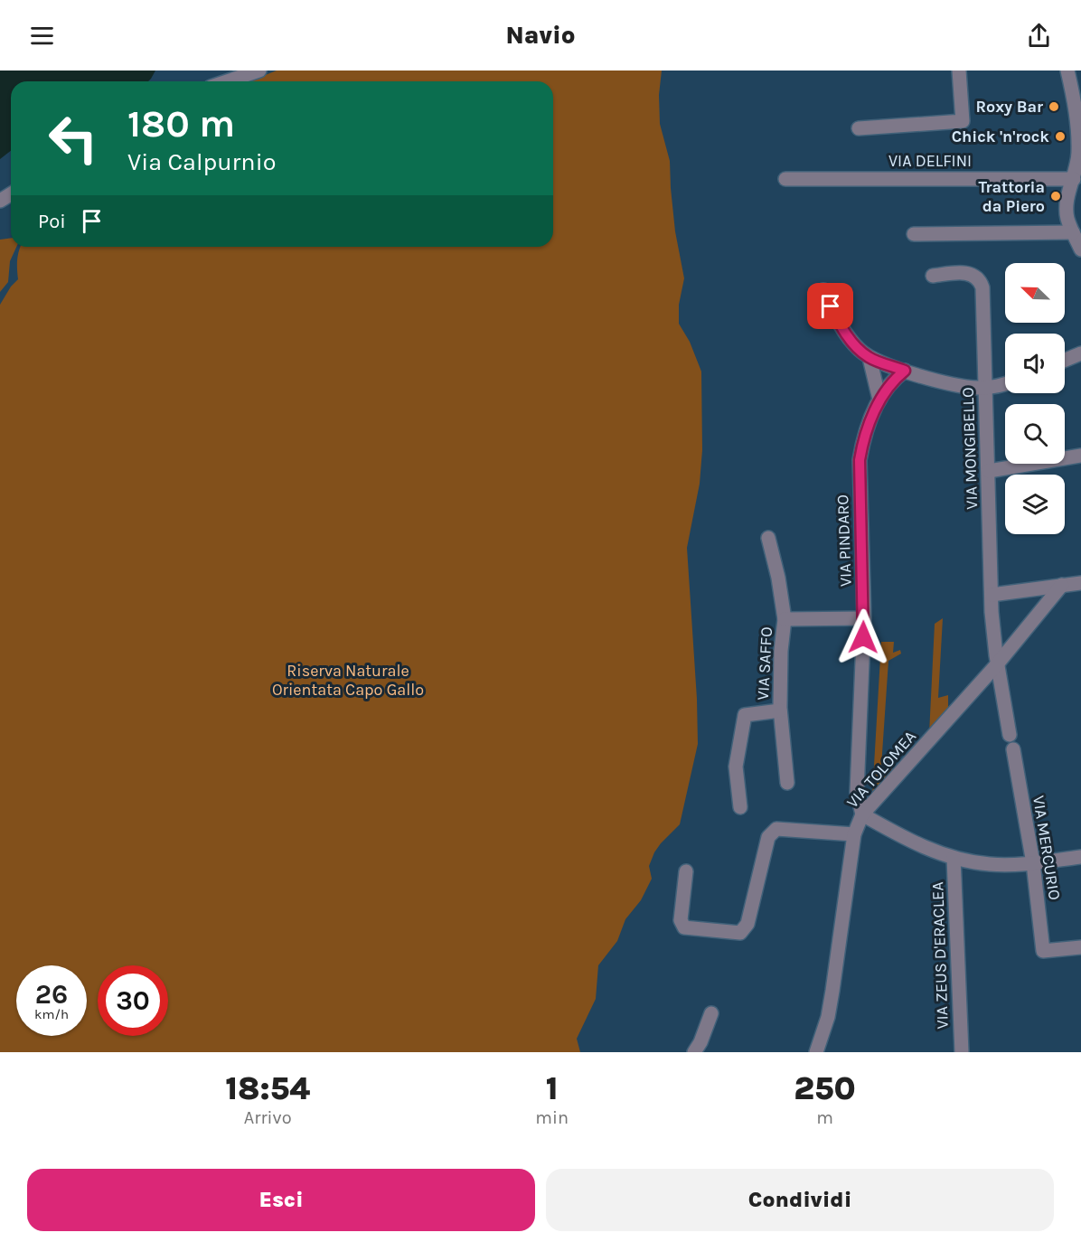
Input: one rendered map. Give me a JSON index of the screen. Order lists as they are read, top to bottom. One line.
{"streets":{"street":["VIA DELFINI","VIA MONGIBELLO","VIA PINDARO","VIA SAFFO","VIA TOLOMEA","VIA MERCURIO","VIA ZEUS D'ERACLEA"]},"crossings":[["VIA MONGIBELLO","VIA TOLOMEA"],["VIA PINDARO","VIA SAFFO"],["VIA PINDARO","VIA TOLOMEA"]],"parks":["Riserva Naturale Orientata Capo Gallo"],"places":["Roxy Bar","Chick 'n'rock","Trattoria da Piero"],"north":"top left","page":{"header":"Navio","turn":["180 m","Via Calpurnio"],"then":"Poi","speed":"26 km/h","limit":"30","eta":["18:54","Arrivo","1","min","250","m"],"buttons":["Esci","Condividi"]}}
